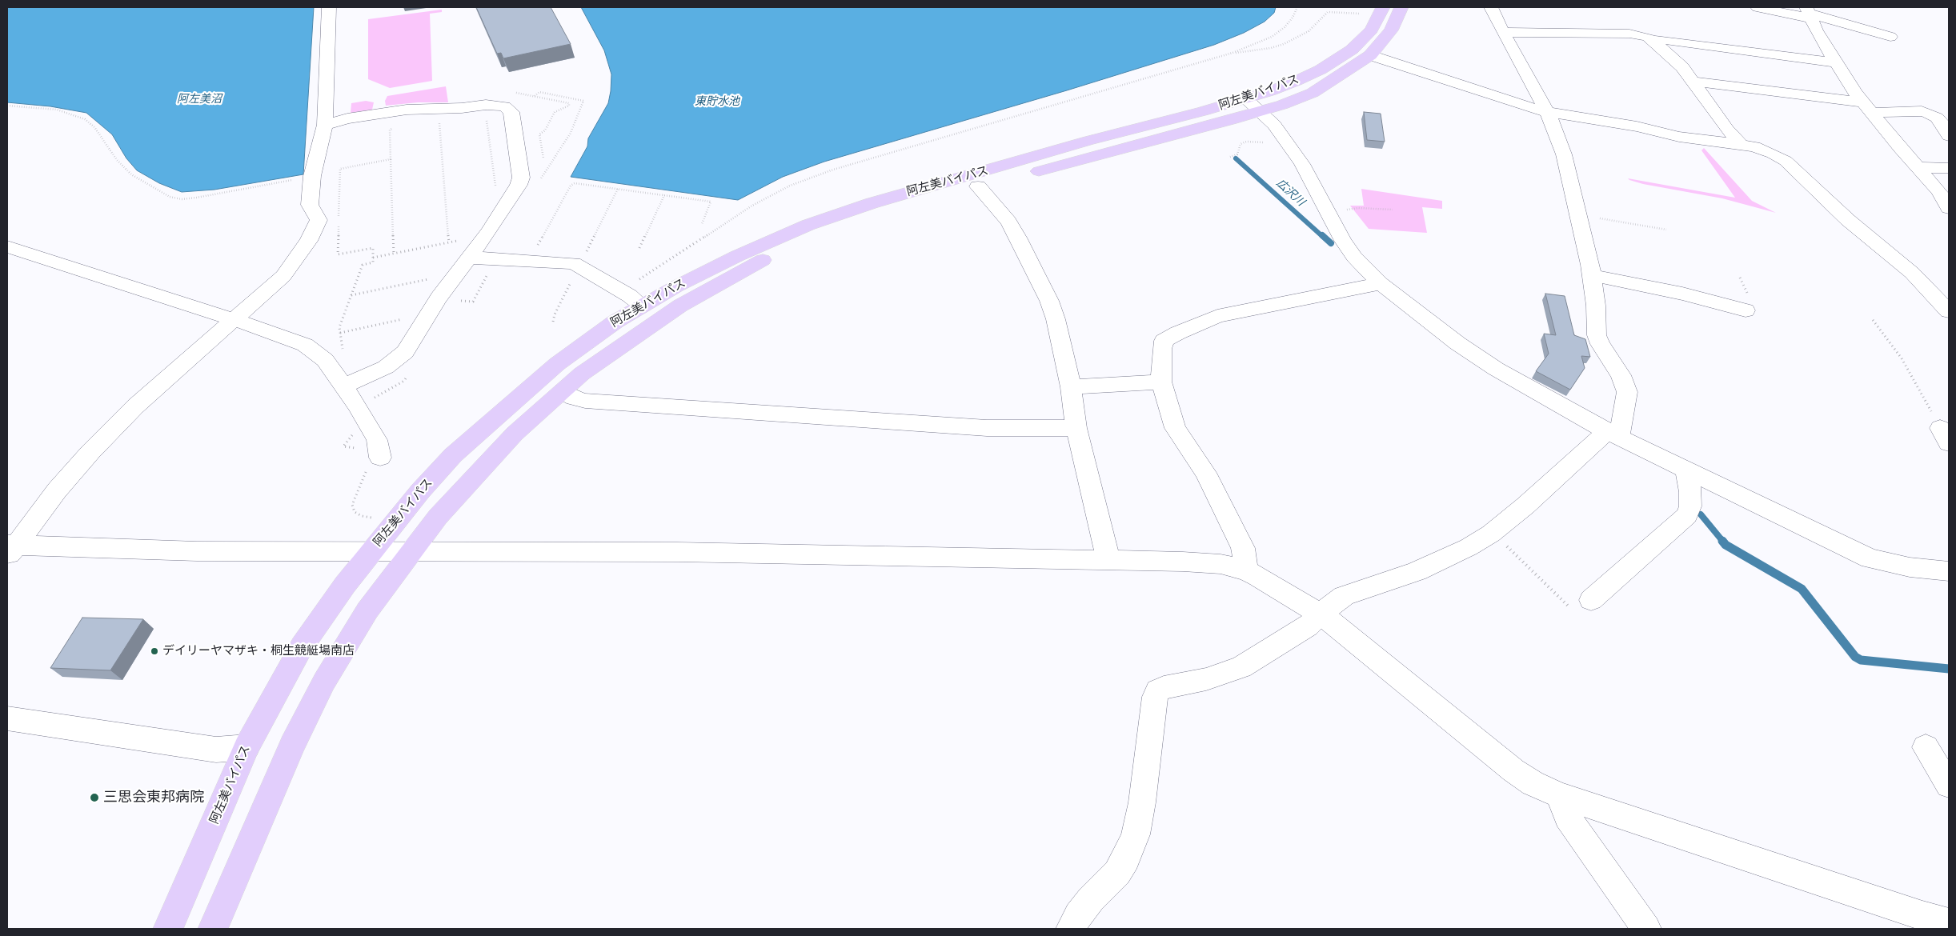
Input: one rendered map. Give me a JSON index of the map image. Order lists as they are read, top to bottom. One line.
{"streets":{"main road":["阿左美バイパス"]},"water":["阿左美沼","東貯水池","広沢川"],"places":["デイリーヤマザキ・桐生競艇場南店","三思会東邦病院"]}
